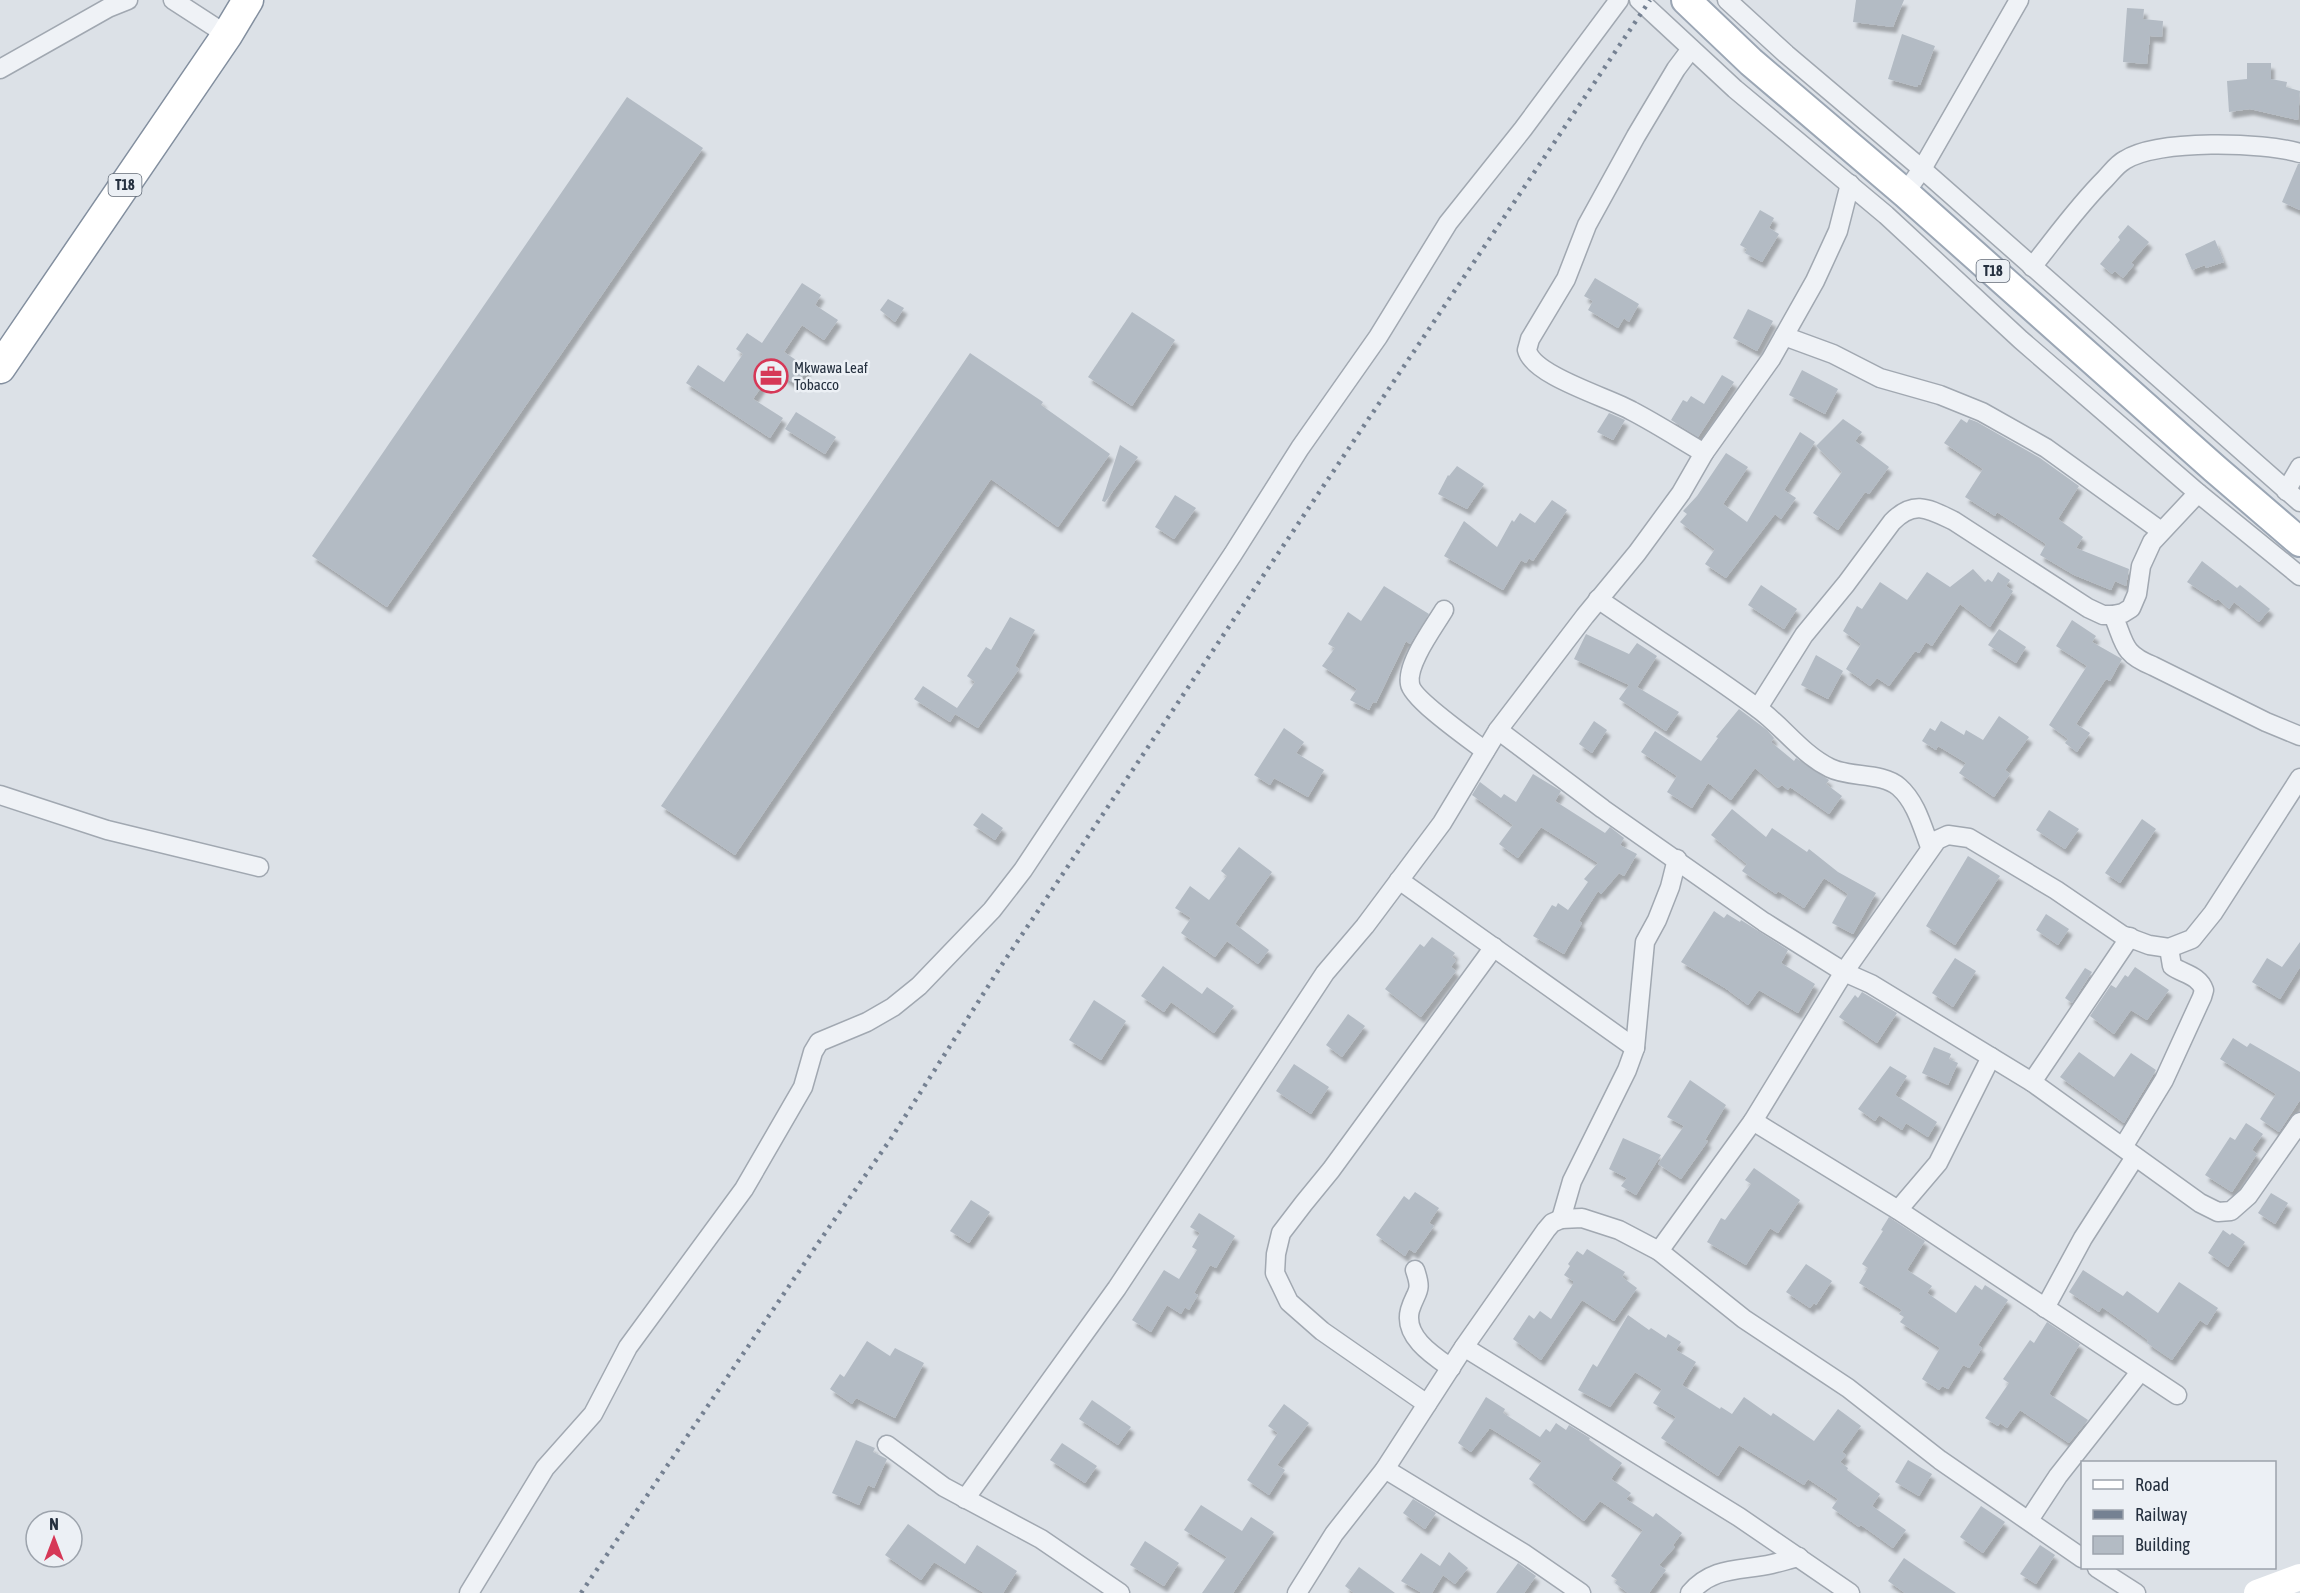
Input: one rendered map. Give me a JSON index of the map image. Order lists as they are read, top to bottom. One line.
{"streets":{"highway":["T18"]},"places":{"office":["Mkwawa Leaf Tobacco"]},"legend":["Road","Railway","Building"],"north":"top"}
